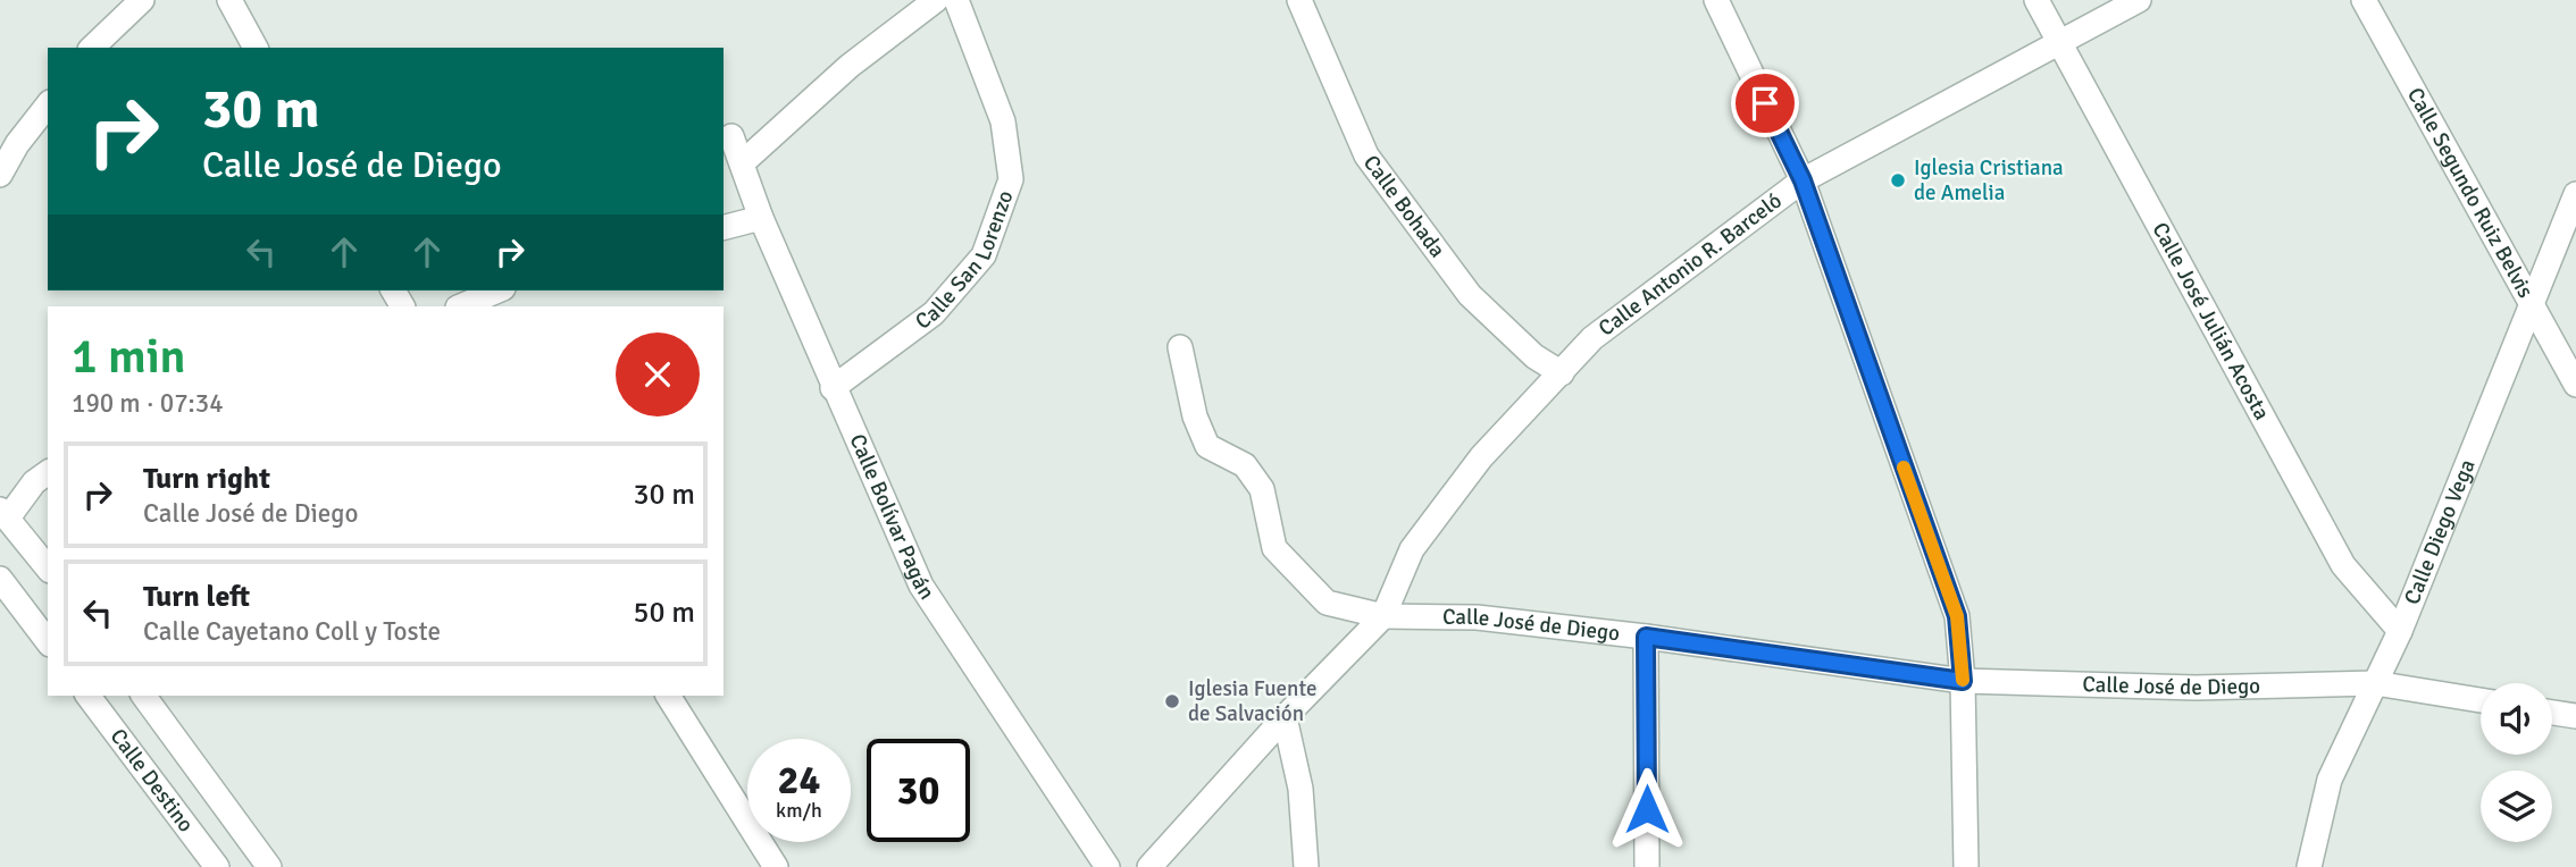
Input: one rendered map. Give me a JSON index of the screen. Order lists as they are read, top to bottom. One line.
{"streets":{"street":["Calle Segundo Ruiz Belvis","Calle Bohada","Calle San Lorenzo","Calle Antonio R. Barceló","Calle José Julián Acosta","Calle Bolívar Pagán","Calle Diego Vega","Calle José de Diego","Calle Destino"]},"crossings":[["Calle Segundo Ruiz Belvis","Calle Diego Vega"],["Calle Bohada","Calle Antonio R. Barceló"],["Calle San Lorenzo","Calle Bolívar Pagán"],["Calle Antonio R. Barceló","Calle José Julián Acosta"],["Calle Antonio R. Barceló","Calle José de Diego"],["Calle José Julián Acosta","Calle Diego Vega"],["Calle Diego Vega","Calle José de Diego"]],"places":["Iglesia Cristiana de Amelia","Iglesia Fuente de Salvación"],"page":{"turn":["30 m","Calle José de Diego"],"heading":["1 min","190 m · 07:34"],"list":[{"name":"Turn right","note":"Calle José de Diego","value":"30 m"},{"name":"Turn left","note":"Calle Cayetano Coll y Toste","value":"50 m"}],"speed":"24 km/h","limit":"30"}}
